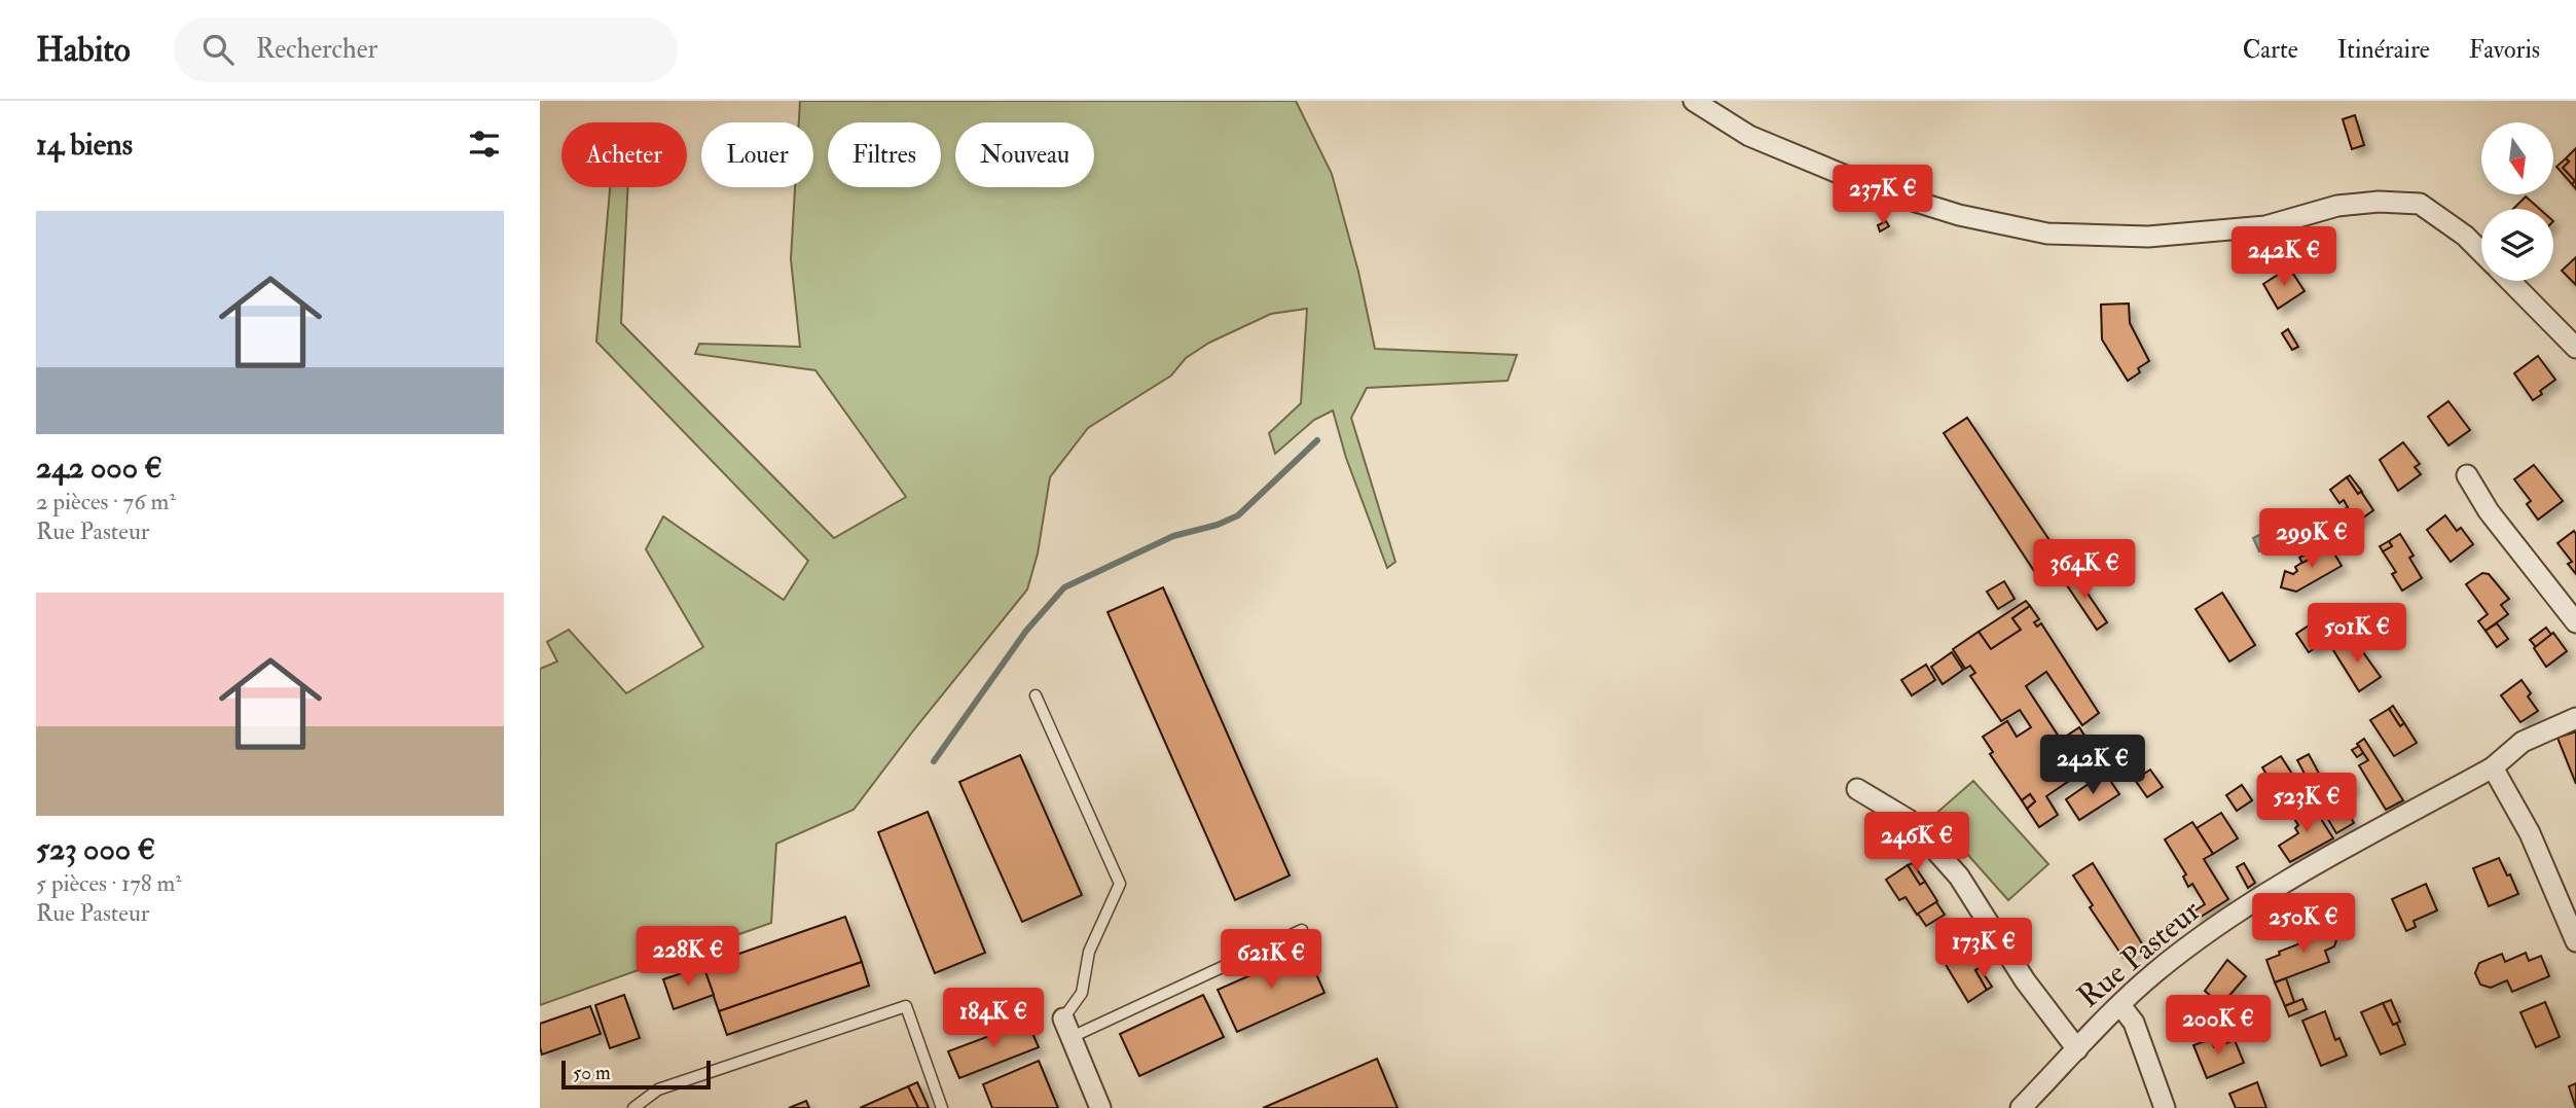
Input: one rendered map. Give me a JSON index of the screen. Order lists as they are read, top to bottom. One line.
{"streets":{"street":["Rue Pasteur"]},"scale_bar":"50 m","north":"bottom","page":{"header":"Habito","search":"Rechercher","nav":["Carte","Itinéraire","Favoris"],"heading":"14 biens","chip":["Acheter","Louer","Filtres","Nouveau"],"price":["237K €","242K €","299K €","364K €","501K €","242K €","523K €","246K €","250K €","173K €","228K €","621K €","184K €","200K €"],"list":[{"name":"242 000 €","note":"2 pièces · 76 m² · Rue Pasteur"},{"name":"523 000 €","note":"5 pièces · 178 m² · Rue Pasteur"}],"scale":"50 m"}}
